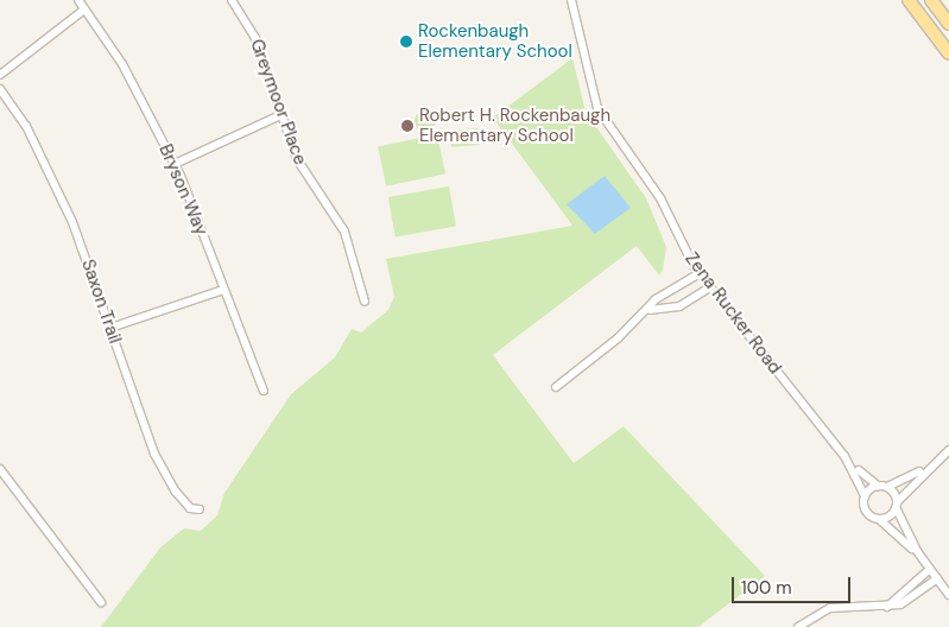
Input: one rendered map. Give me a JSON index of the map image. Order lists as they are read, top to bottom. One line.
{"streets":{"street":["Greymoor Place","Bryson Way","Saxon Trail","Zena Rucker Road"]},"places":["Rockenbaugh Elementary School","Robert H. Rockenbaugh Elementary School"],"scale_bar":"100 m"}
